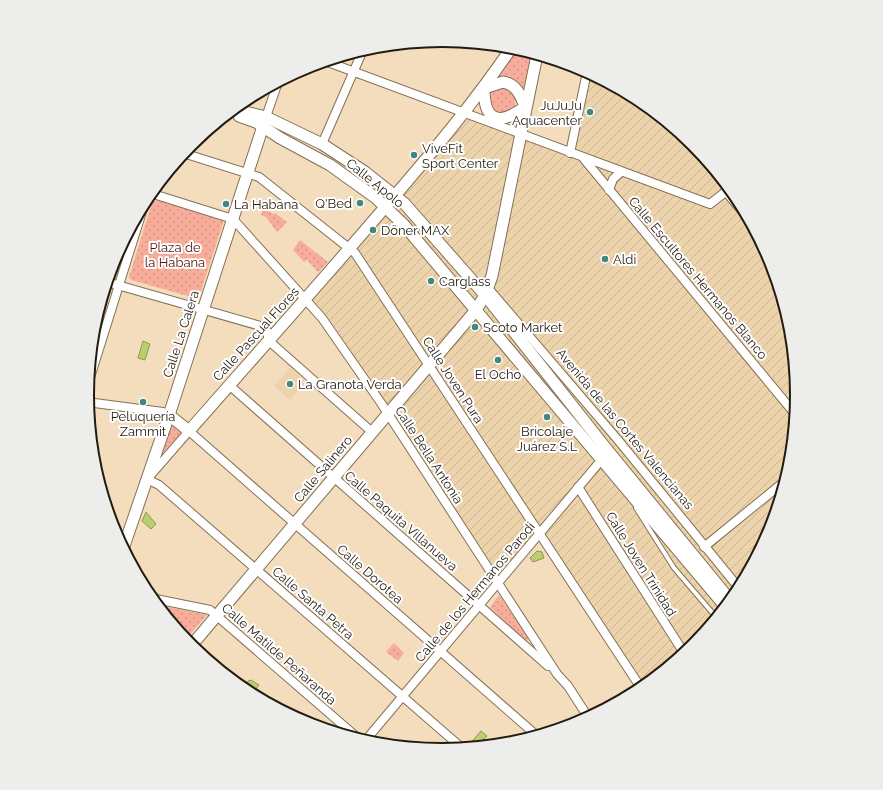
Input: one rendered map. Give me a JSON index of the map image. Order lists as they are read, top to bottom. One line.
{"streets":{"main road":["Calle Apolo","Calle La Calera","Calle Pascual Flores","Avenida de las Cortes Valencianas","Calle Salinero"],"street":["Calle Escultores Hermanos Blanco","Calle Joven Pura","Calle Bella Antonia","Calle Paquita Villanueva","Calle Joven Trinidad","Calle Dorotea","Calle de los Hermanos Parodi","Calle Santa Petra","Calle Matilde Peñaranda"]},"crossings":[["Calle Apolo","Calle La Calera"],["Calle Apolo","Calle Pascual Flores"],["Calle Apolo","Avenida de las Cortes Valencianas"],["Calle Apolo","Calle Salinero"],["Calle La Calera","Calle Pascual Flores"],["Calle La Calera","Calle Joven Pura"],["Calle La Calera","Calle Bella Antonia"],["Calle La Calera","Calle Santa Petra"],["Calle Pascual Flores","Calle Joven Pura"],["Calle Pascual Flores","Calle Bella Antonia"],["Calle Pascual Flores","Calle Salinero"],["Calle Pascual Flores","Calle Paquita Villanueva"],["Calle Pascual Flores","Calle Dorotea"],["Calle Pascual Flores","Calle Santa Petra"],["Calle Joven Pura","Calle Salinero"],["Calle Joven Pura","Calle de los Hermanos Parodi"],["Avenida de las Cortes Valencianas","Calle Salinero"],["Calle Bella Antonia","Calle Salinero"],["Calle Bella Antonia","Calle Paquita Villanueva"],["Calle Bella Antonia","Calle de los Hermanos Parodi"],["Calle Salinero","Calle Paquita Villanueva"],["Calle Salinero","Calle Dorotea"],["Calle Salinero","Calle Santa Petra"],["Calle Salinero","Calle Matilde Peñaranda"],["Calle Paquita Villanueva","Calle de los Hermanos Parodi"],["Calle Joven Trinidad","Calle de los Hermanos Parodi"],["Calle Dorotea","Calle de los Hermanos Parodi"],["Calle de los Hermanos Parodi","Calle Santa Petra"]],"parks":["Plaza de la Habana"],"places":["JuJuJu Aquacenter","ViveFit Sport Center","Q'Bed","La Habana","Döner MAX","Aldi","Carglass","Scoto Market","El Ocho","La Granota Verda","Peluquería Zammit","Bricolaje Juárez S.L"]}
